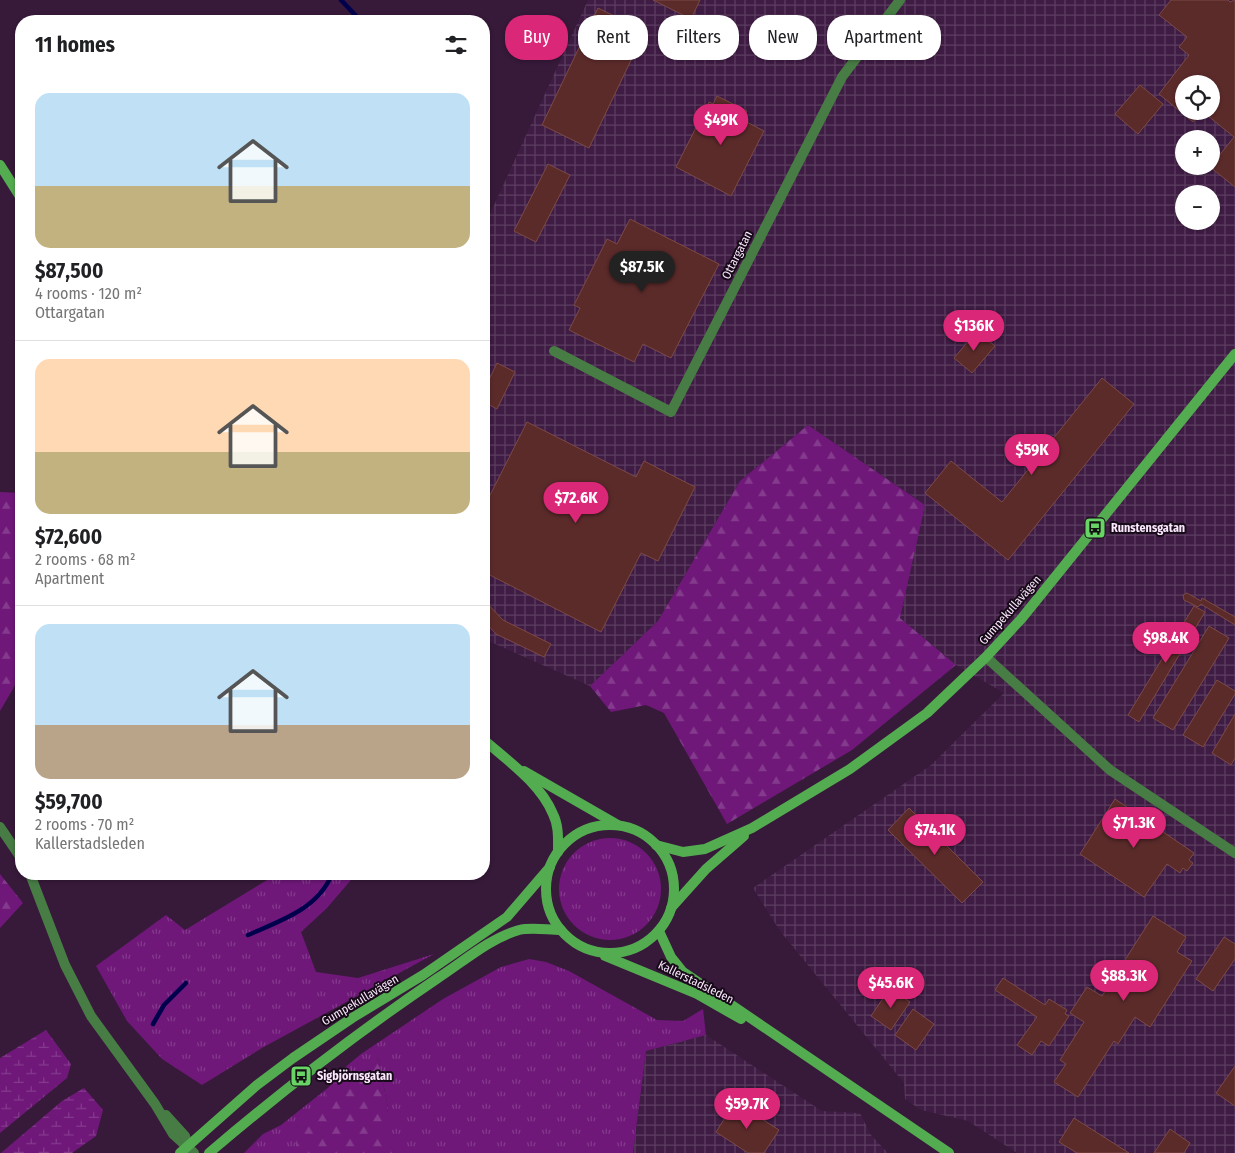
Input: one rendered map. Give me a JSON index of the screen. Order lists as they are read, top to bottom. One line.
{"streets":{"street":["Ottargatan","Gumpekullavägen","Kallerstadsleden"]},"crossings":[["Gumpekullavägen","Kallerstadsleden"]],"places":{"bus stop":["Runstensgatan","Sigbjörnsgatan"]},"page":{"chip":["Buy","Rent","Filters","New","Apartment"],"heading":"11 homes","map_buttons":["+","−"],"list":[{"name":"$87,500","note":"4 rooms · 120 m² · Ottargatan"},{"name":"$72,600","note":"2 rooms · 68 m² · Apartment"},{"name":"$59,700","note":"2 rooms · 70 m² · Kallerstadsleden"}],"price":["$49K","$87.5K","$136K","$59K","$72.6K","$98.4K","$71.3K","$74.1K","$88.3K","$45.6K","$59.7K"]}}
